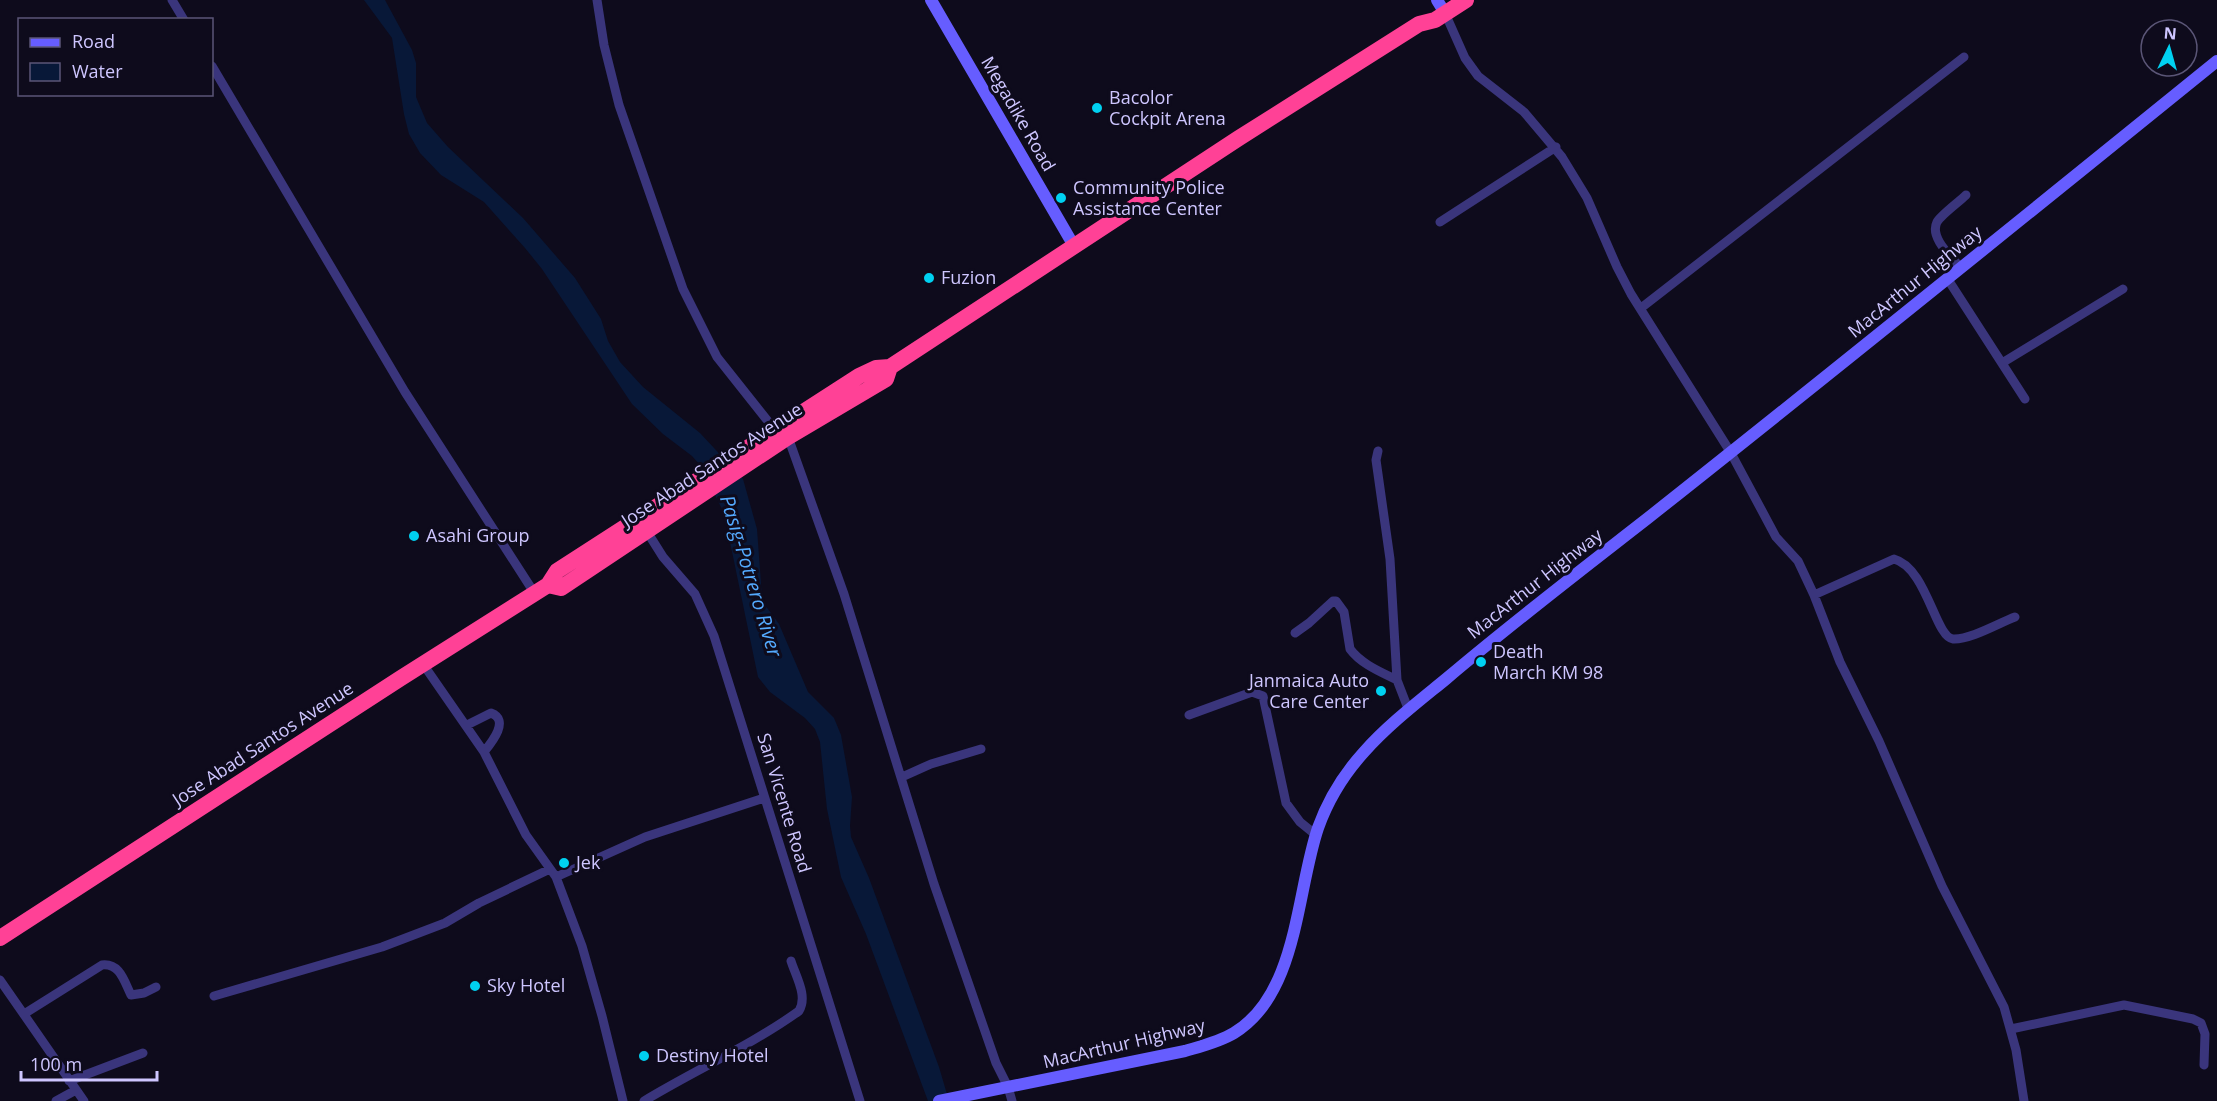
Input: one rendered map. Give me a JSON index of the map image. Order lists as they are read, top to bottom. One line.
{"streets":{"highway":["Jose Abad Santos Avenue"],"main road":["Megadike Road","MacArthur Highway"],"street":["San Vicente Road"]},"crossings":[["Megadike Road","Jose Abad Santos Avenue"],["Jose Abad Santos Avenue","San Vicente Road"]],"water":["Pasig-Potrero River"],"places":["Bacolor Cockpit Arena","Community Police Assistance Center","Fuzion","Asahi Group","Death March KM 98","Janmaica Auto Care Center","Jek","Sky Hotel","Destiny Hotel"],"legend":["Road","Water"],"scale_bar":"100 m","north":"top"}
